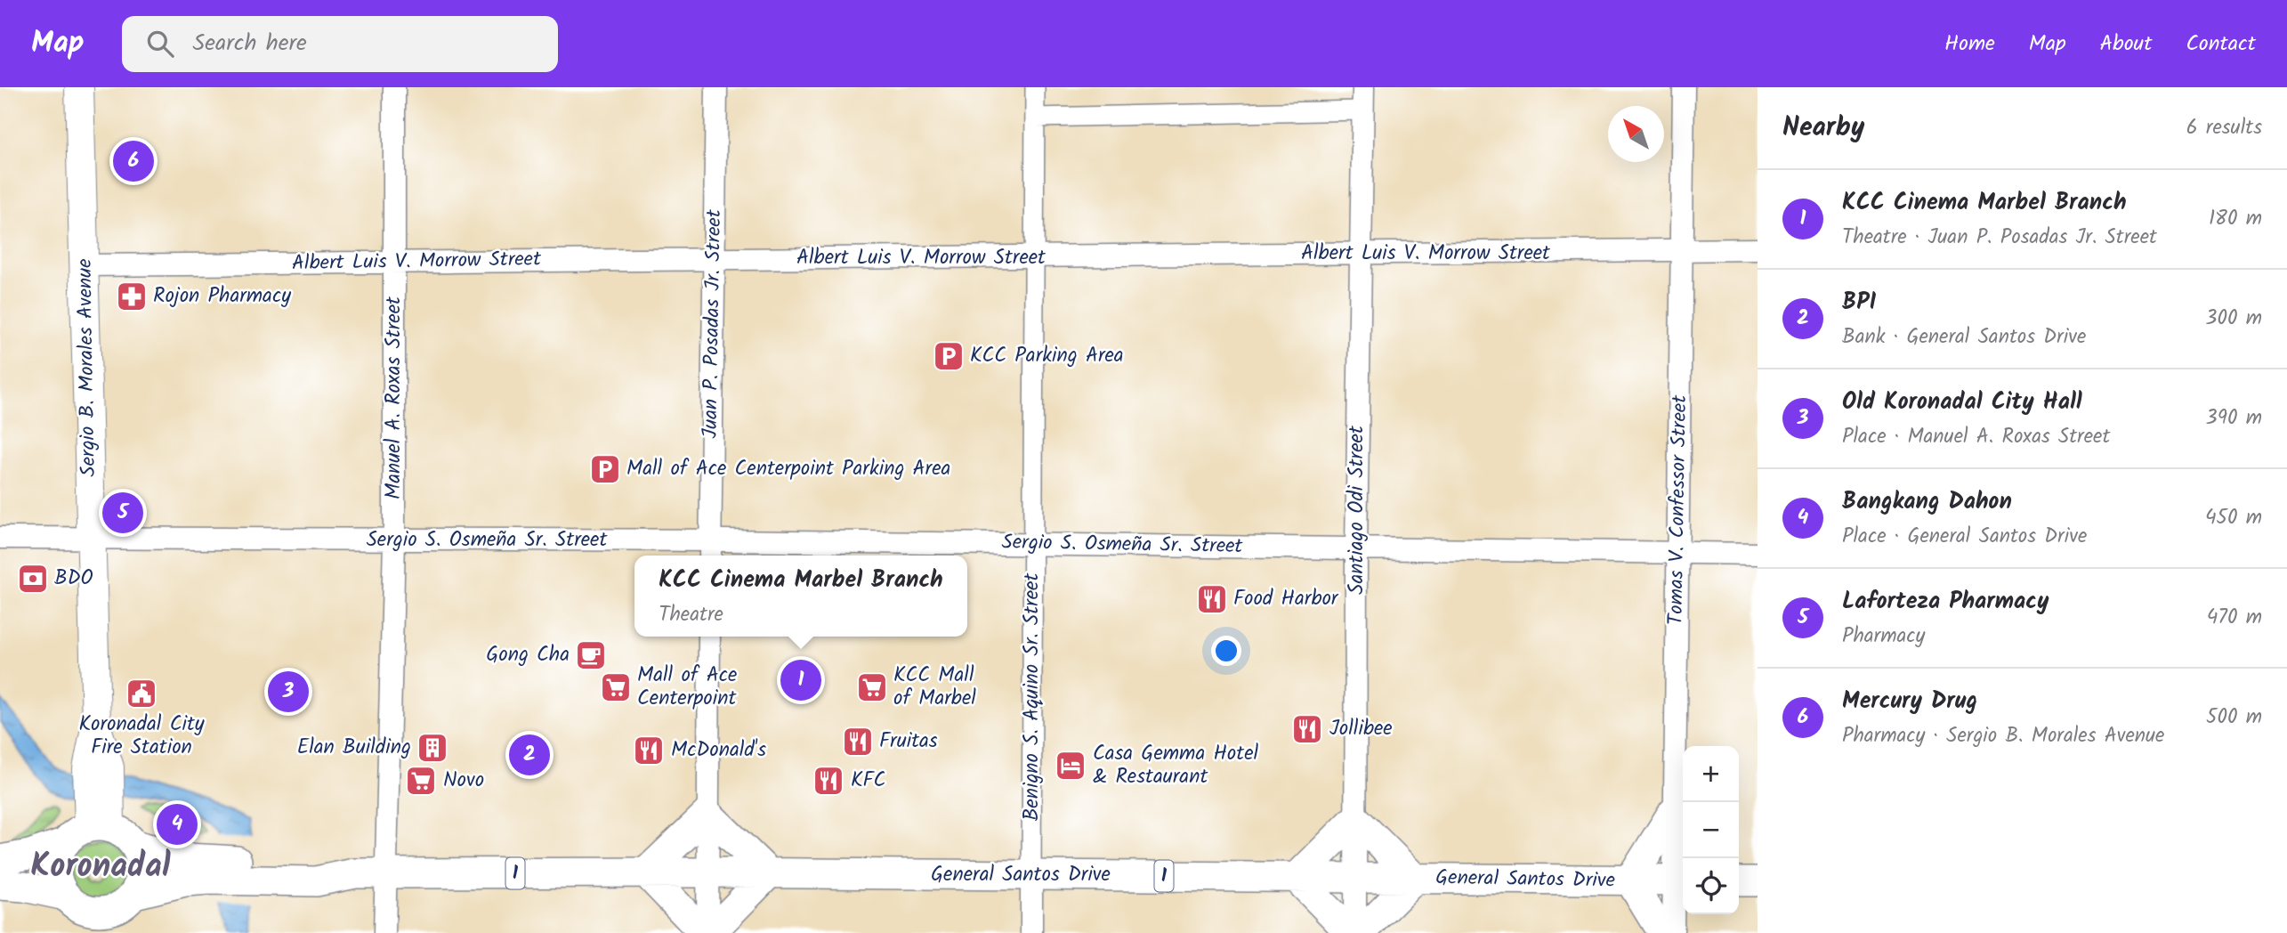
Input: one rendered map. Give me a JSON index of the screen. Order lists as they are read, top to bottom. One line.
{"streets":{"highway":["1","General Santos Drive"],"main road":["Sergio B. Morales Avenue"],"street":["Albert Luis V. Morrow Street","Juan P. Posadas Jr. Street","Manuel A. Roxas Street","Santiago Odi Street","Tomas V. Confessor Street","Sergio S. Osmeña Sr. Street","Benigno S. Aquino Sr. Street"]},"crossings":[["Albert Luis V. Morrow Street","Juan P. Posadas Jr. Street"],["Albert Luis V. Morrow Street","Sergio B. Morales Avenue"],["Albert Luis V. Morrow Street","Manuel A. Roxas Street"],["Albert Luis V. Morrow Street","Santiago Odi Street"],["Albert Luis V. Morrow Street","Tomas V. Confessor Street"],["Albert Luis V. Morrow Street","Benigno S. Aquino Sr. Street"],["Juan P. Posadas Jr. Street","Sergio S. Osmeña Sr. Street"],["Sergio B. Morales Avenue","Sergio S. Osmeña Sr. Street"],["Sergio B. Morales Avenue","1"],["Sergio B. Morales Avenue","General Santos Drive"],["Manuel A. Roxas Street","Sergio S. Osmeña Sr. Street"],["Manuel A. Roxas Street","General Santos Drive"],["Santiago Odi Street","Sergio S. Osmeña Sr. Street"],["Santiago Odi Street","General Santos Drive"],["Tomas V. Confessor Street","Sergio S. Osmeña Sr. Street"],["Tomas V. Confessor Street","General Santos Drive"],["Sergio S. Osmeña Sr. Street","Benigno S. Aquino Sr. Street"],["Benigno S. Aquino Sr. Street","General Santos Drive"],["1","General Santos Drive"]],"districts":["Koronadal"],"places":{"pharmacy":["Rojon Pharmacy"],"parking":["KCC Parking Area","Mall of Ace Centerpoint Parking Area"],"bank":["BDO"],"restaurant":["Food Harbor","Jollibee","Fruitas","McDonald's","KFC"],"cafe":["Gong Cha"],"supermarket":["Mall of Ace Centerpoint","KCC Mall of Marbel","Novo"],"public building":["Koronadal City Fire Station"],"building":["Elan Building"],"hotel":["Casa Gemma Hotel & Restaurant"]},"north":"top left","page":{"header":"Map","search":"Search here","nav":["Home","Map","About","Contact"],"heading":["Nearby","6 results"],"pins":["6","5","1","3","2","4"],"list":[{"mark":"1","name":"KCC Cinema Marbel Branch","note":"Theatre · Juan P. Posadas Jr. Street","value":"180 m"},{"mark":"2","name":"BPI","note":"Bank · General Santos Drive","value":"300 m"},{"mark":"3","name":"Old Koronadal City Hall","note":"Place · Manuel A. Roxas Street","value":"390 m"},{"mark":"4","name":"Bangkang Dahon","note":"Place · General Santos Drive","value":"450 m"},{"mark":"5","name":"Laforteza Pharmacy","note":"Pharmacy","value":"470 m"},{"mark":"6","name":"Mercury Drug","note":"Pharmacy · Sergio B. Morales Avenue","value":"500 m"}],"popup":["KCC Cinema Marbel Branch","Theatre"],"map_buttons":["+","−"]}}
